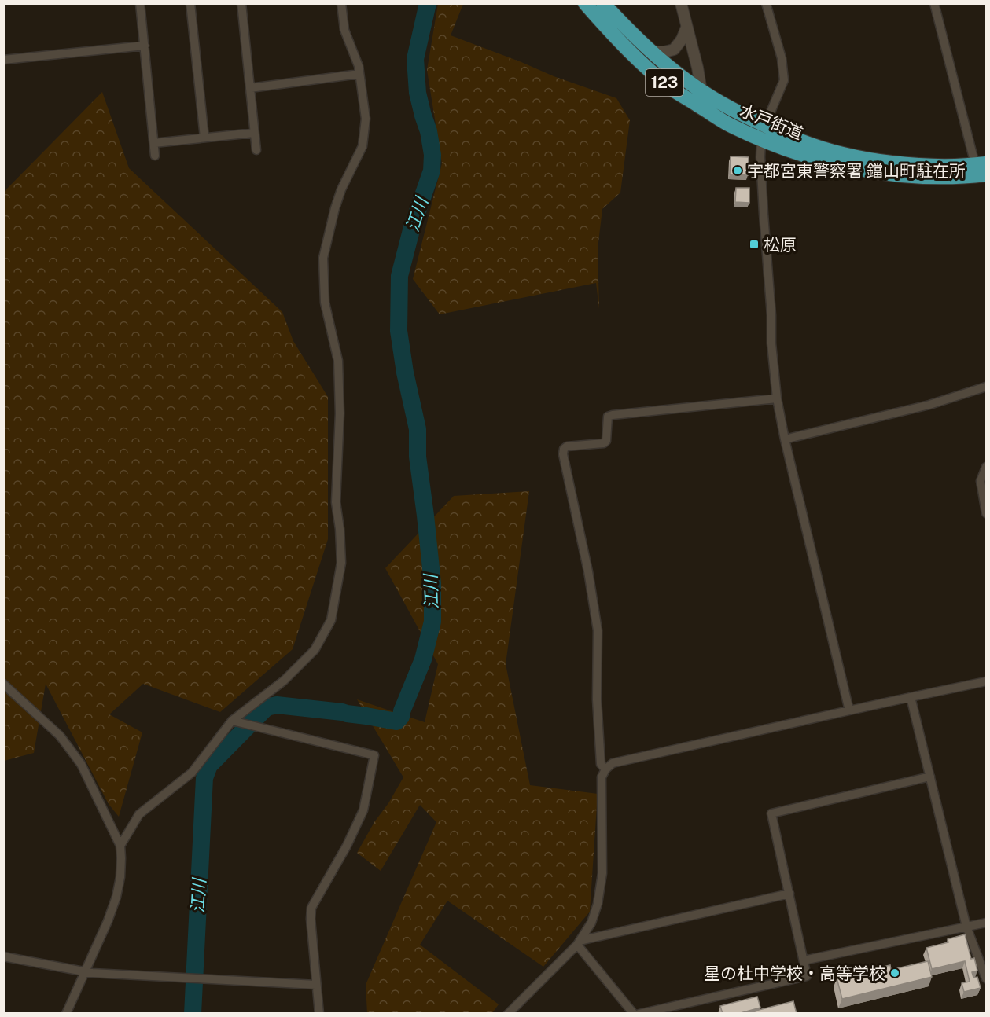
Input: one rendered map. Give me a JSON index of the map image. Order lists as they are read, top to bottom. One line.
{"streets":{"highway":["123","水戸街道"]},"water":["江川"],"places":{"other":["宇都宮東警察署 鐺山町駐在所","星の杜中学校・高等学校"],"transit":["松原"]}}
